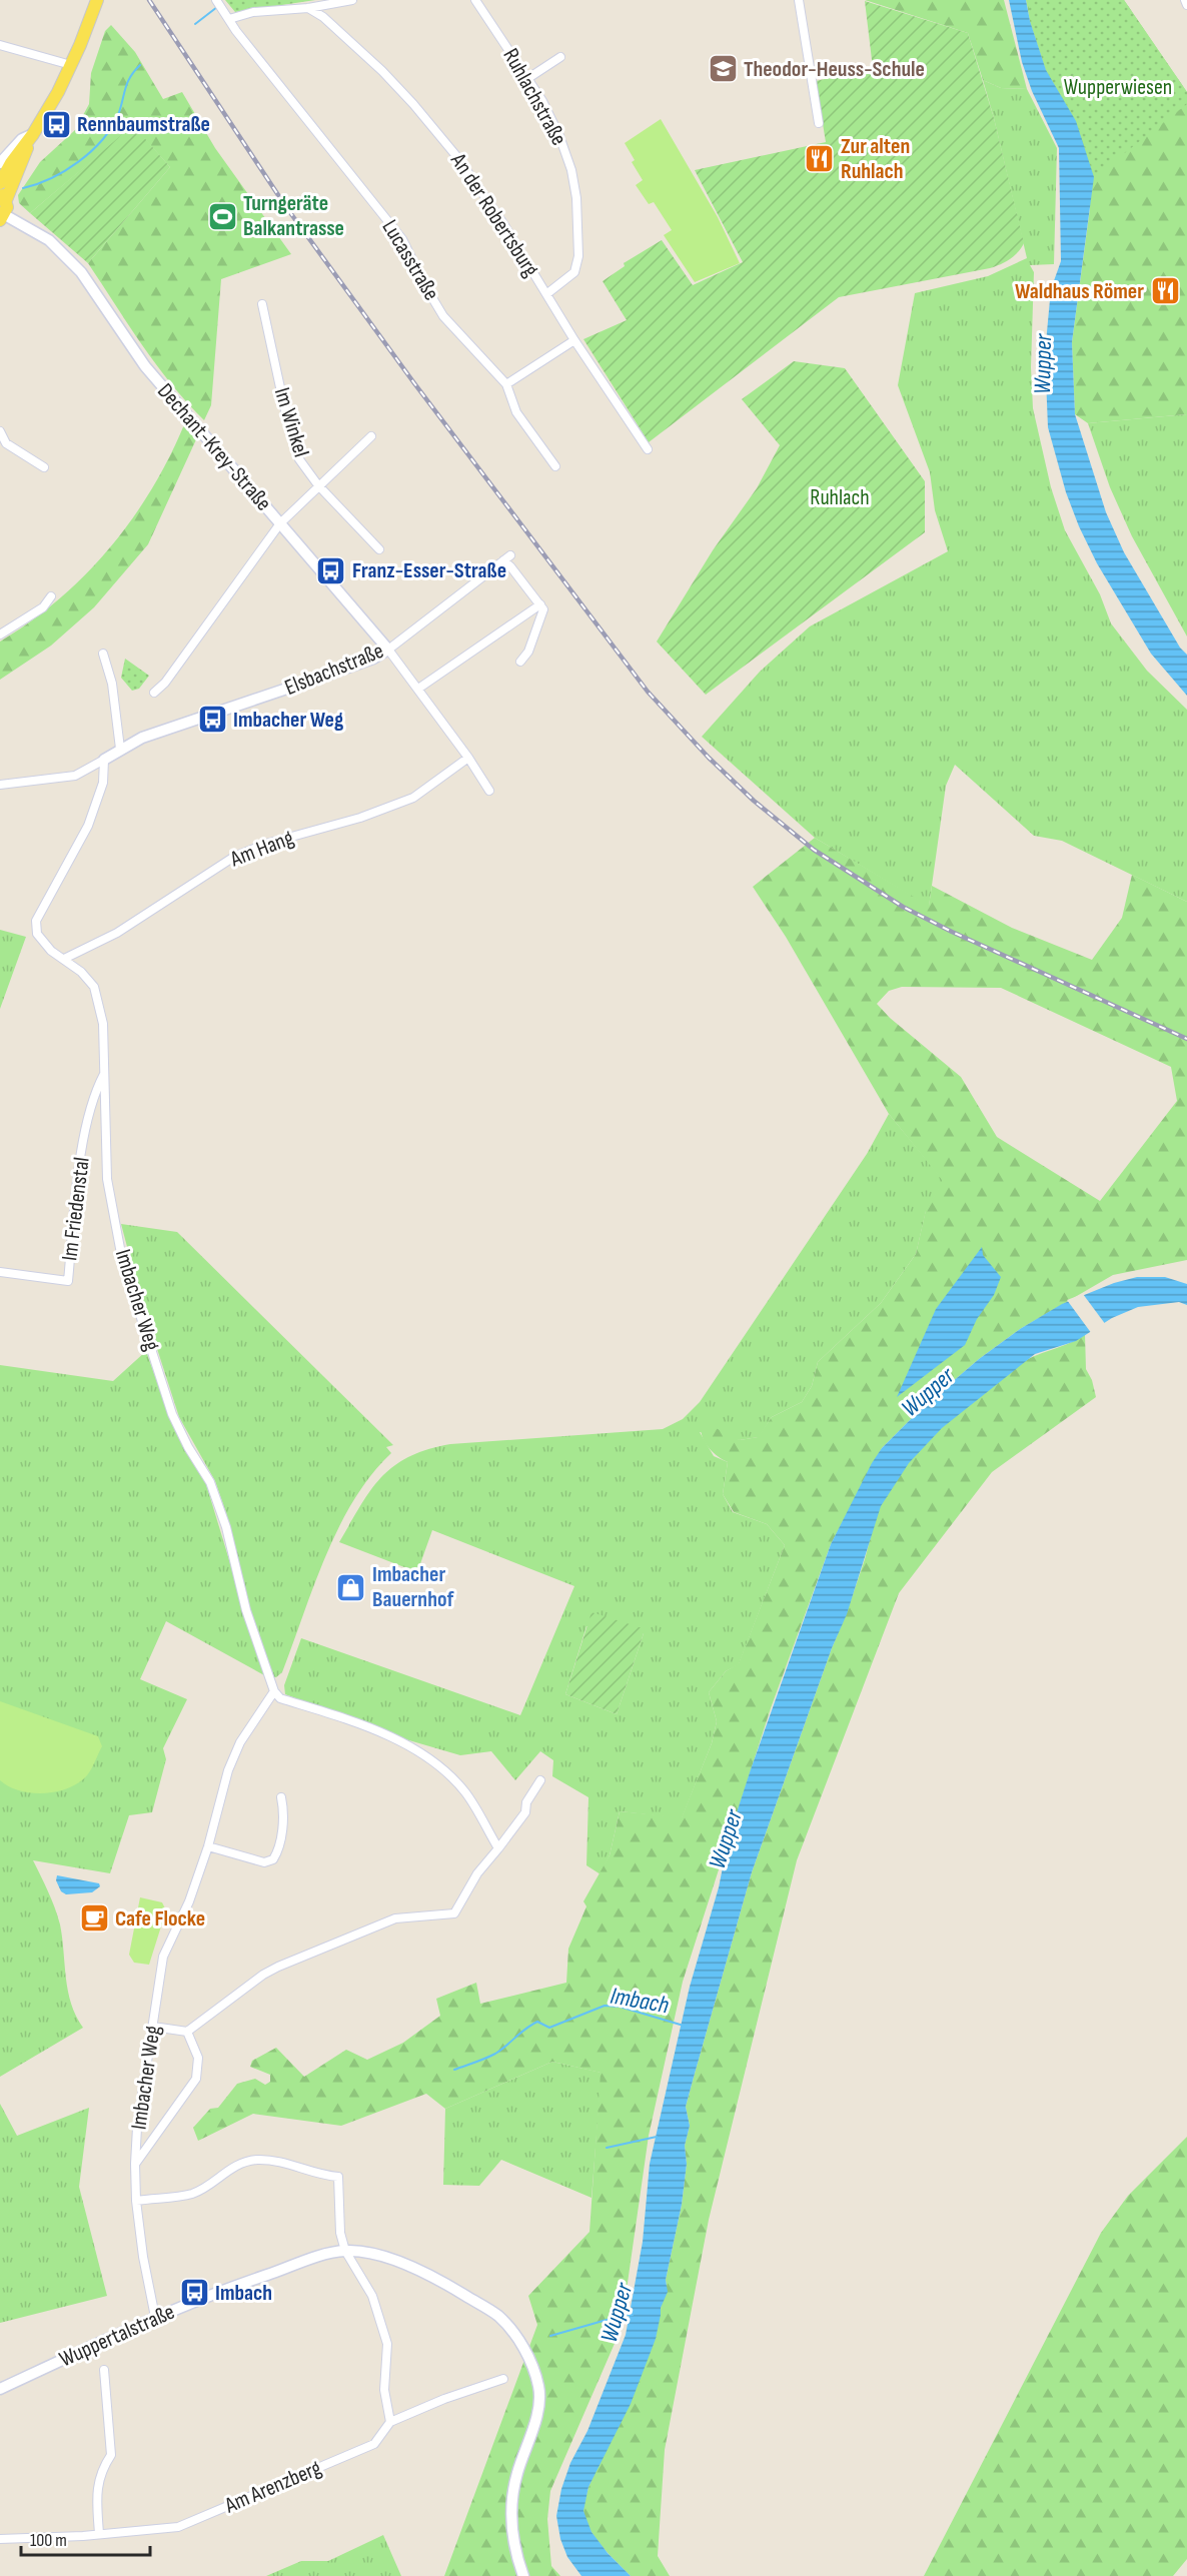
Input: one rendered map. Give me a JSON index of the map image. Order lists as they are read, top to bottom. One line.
{"streets":{"street":["Ruhlachstraße","An der Robertsburg","Lucasstraße","Im Winkel","Dechant-Krey-Straße","Elsbachstraße","Am Hang","Im Friedenstal","Imbacher Weg","Wuppertalstraße","Am Arenzberg"]},"crossings":[["Ruhlachstraße","An der Robertsburg"],["Dechant-Krey-Straße","Elsbachstraße"],["Dechant-Krey-Straße","Am Hang"],["Elsbachstraße","Imbacher Weg"],["Am Hang","Imbacher Weg"],["Im Friedenstal","Imbacher Weg"],["Imbacher Weg","Wuppertalstraße"]],"water":["Wupper","Imbach"],"parks":["Wupperwiesen","Ruhlach"],"places":{"school or university":["Theodor-Heuss-Schule"],"bus stop":["Rennbaumstraße","Franz-Esser-Straße","Imbacher Weg","Imbach"],"restaurant":["Zur alten Ruhlach","Waldhaus Römer"],"sports":["Turngeräte Balkantrasse"],"shop":["Imbacher Bauernhof"],"cafe":["Cafe Flocke"]},"scale_bar":"100 m"}
